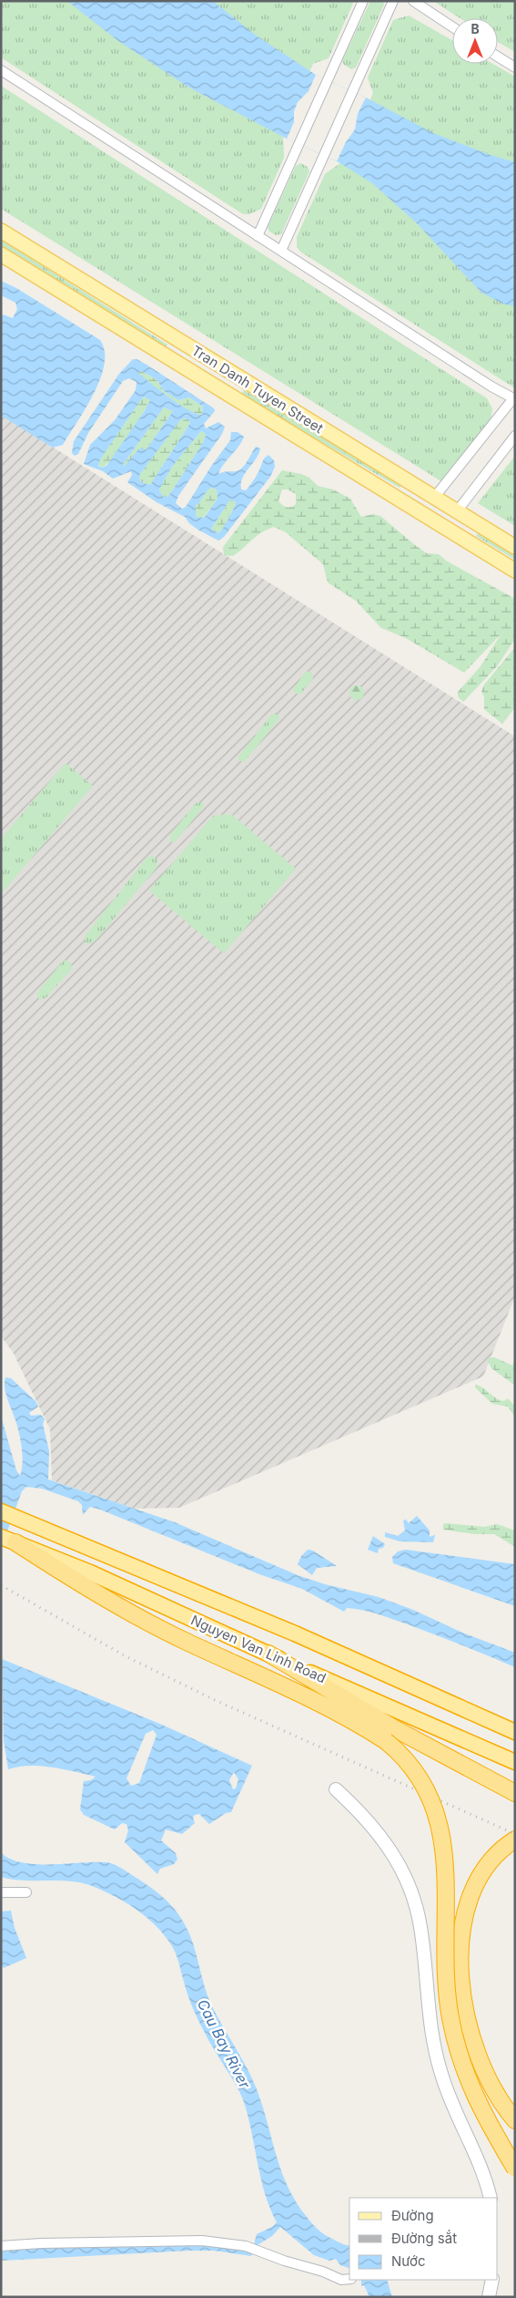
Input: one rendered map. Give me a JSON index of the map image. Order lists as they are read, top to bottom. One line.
{"streets":{"highway":["Nguyen Van Linh Road"],"main road":["Tran Danh Tuyen Street"]},"water":["Cau Bay River"],"legend":["Đường","Đường sắt","Nước"],"north":"top"}
